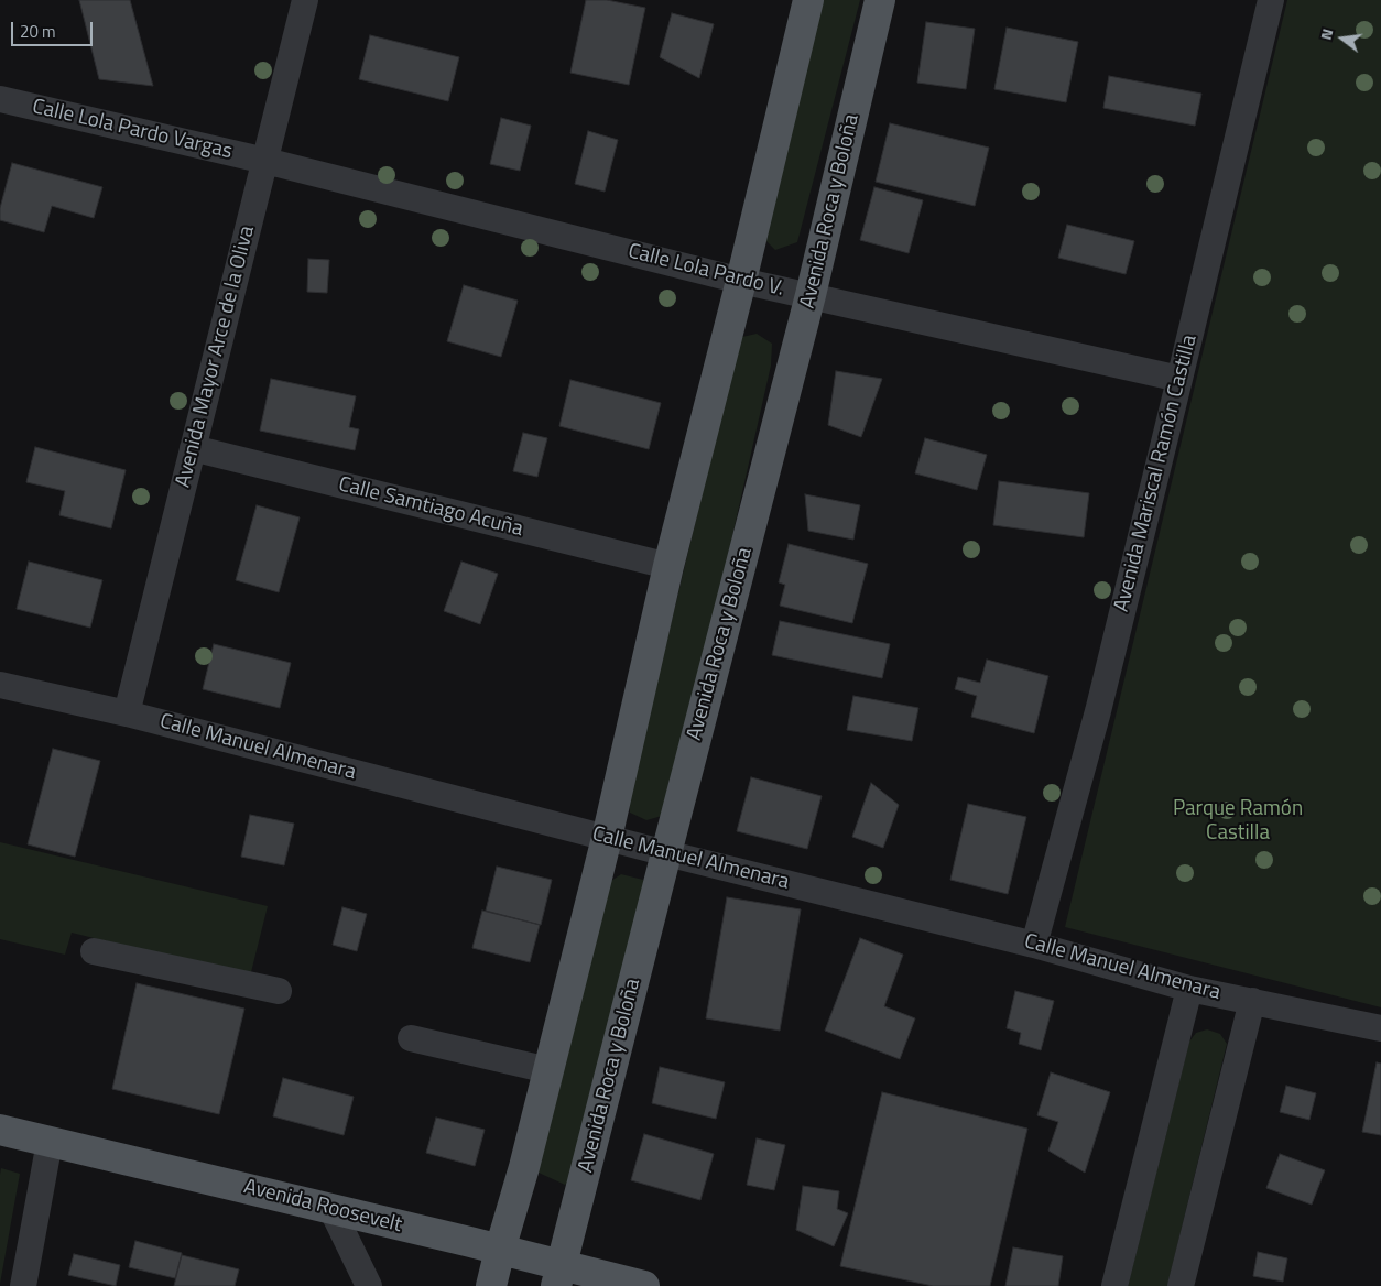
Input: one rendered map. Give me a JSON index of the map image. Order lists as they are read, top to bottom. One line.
{"streets":{"main road":["Avenida Roca y Boloña","Avenida Roosevelt"],"street":["Calle Lola Pardo Vargas","Calle Lola Pardo V.","Avenida Mayor Arce de la Oliva","Avenida Mariscal Ramón Castilla","Calle Samtiago Acuña","Calle Manuel Almenara"]},"crossings":[["Calle Lola Pardo Vargas","Calle Lola Pardo V."],["Calle Lola Pardo Vargas","Avenida Mayor Arce de la Oliva"],["Avenida Roca y Boloña","Calle Lola Pardo V."],["Avenida Roca y Boloña","Calle Manuel Almenara"],["Avenida Roca y Boloña","Avenida Roosevelt"],["Calle Lola Pardo V.","Avenida Mayor Arce de la Oliva"],["Calle Lola Pardo V.","Avenida Mariscal Ramón Castilla"],["Avenida Mayor Arce de la Oliva","Calle Samtiago Acuña"],["Avenida Mayor Arce de la Oliva","Calle Manuel Almenara"],["Avenida Mariscal Ramón Castilla","Calle Manuel Almenara"]],"parks":["Parque Ramón Castilla"],"scale_bar":"20 m","north":"left"}
